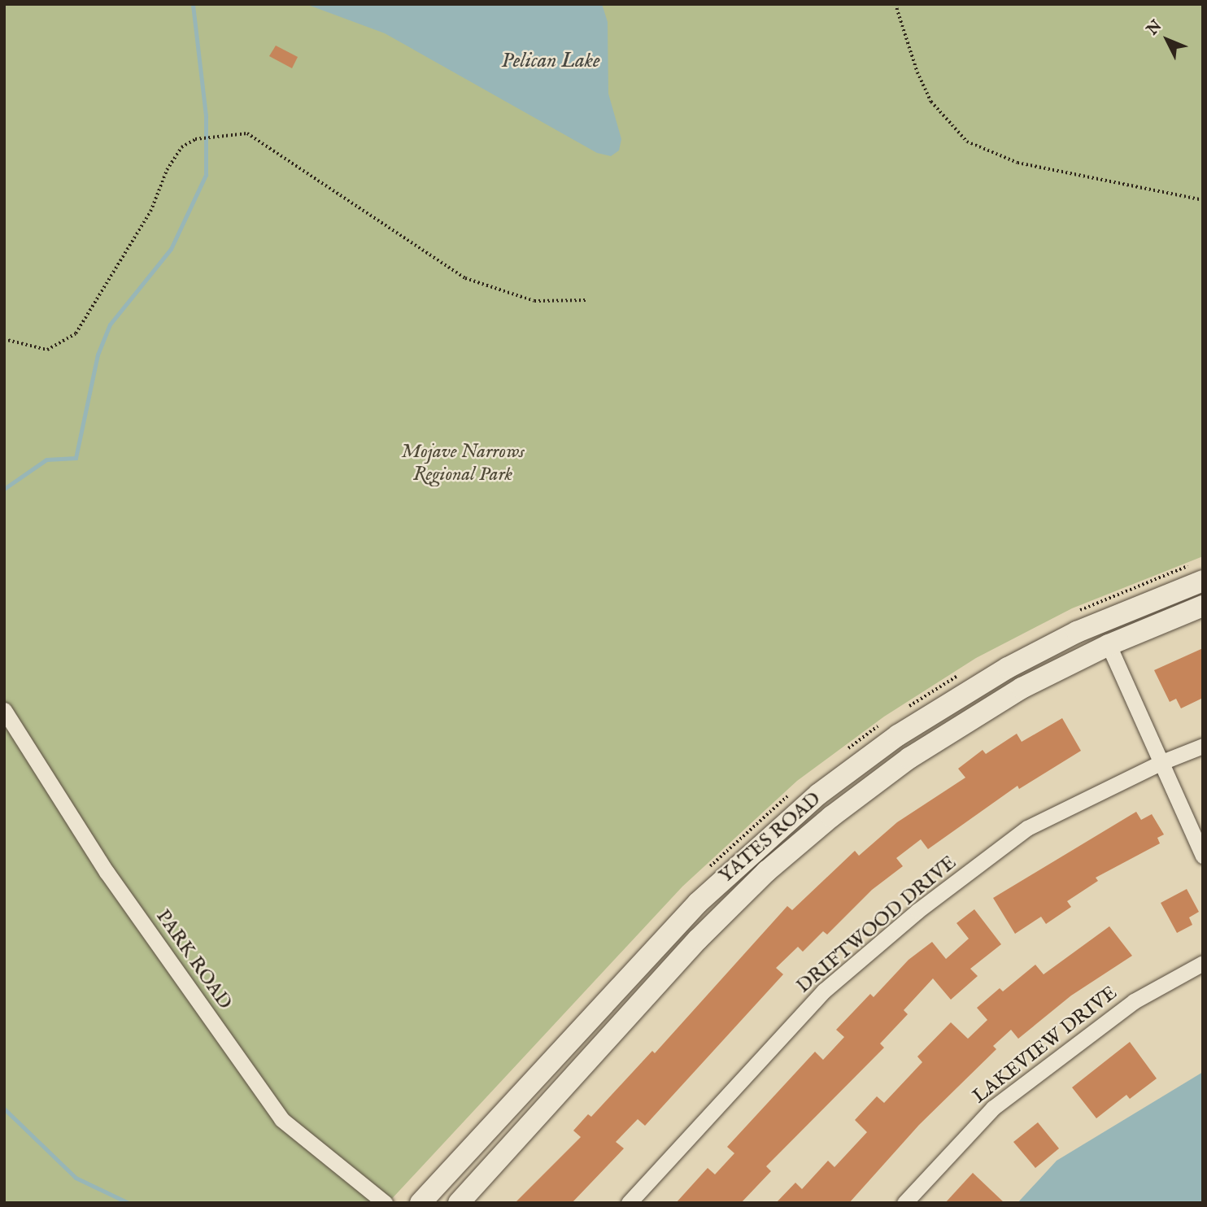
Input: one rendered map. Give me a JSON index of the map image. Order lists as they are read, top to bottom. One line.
{"streets":{"main road":["YATES ROAD"],"street":["DRIFTWOOD DRIVE","PARK ROAD","LAKEVIEW DRIVE"]},"water":["Pelican Lake"],"parks":["Mojave Narrows Regional Park"],"north":"top left"}
